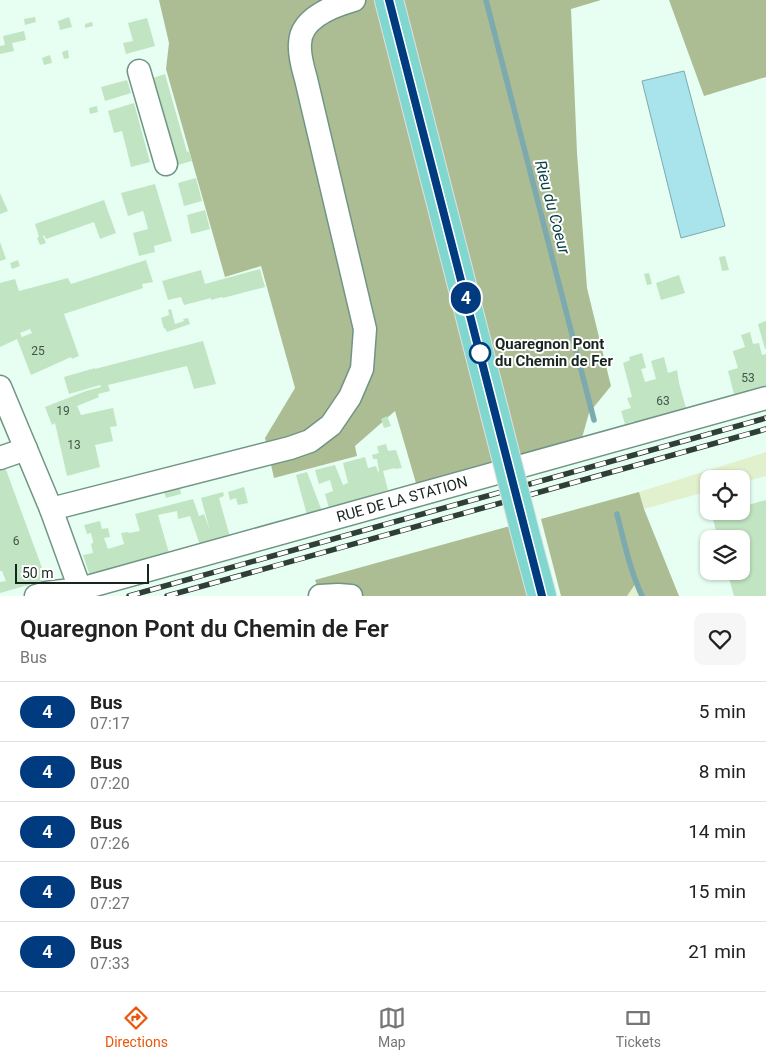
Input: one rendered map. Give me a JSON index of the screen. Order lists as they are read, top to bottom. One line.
{"streets":{"street":["RUE DE LA STATION"]},"water":["Rieu du Coeur"],"places":["Quaregnon Pont du Chemin de Fer"],"lines":["bus line 4"],"house_numbers":["25","53","63","19","13","6"],"scale_bar":"50 m","page":{"on_map":"4","scale":"50 m","heading":["Quaregnon Pont du Chemin de Fer","Bus"],"list":[{"mark":"4","name":"Bus","note":"07:17","value":"5 min"},{"mark":"4","name":"Bus","note":"07:20","value":"8 min"},{"mark":"4","name":"Bus","note":"07:26","value":"14 min"},{"mark":"4","name":"Bus","note":"07:27","value":"15 min"},{"mark":"4","name":"Bus","note":"07:33","value":"21 min"}],"tabs":["Directions","Map","Tickets"]}}
